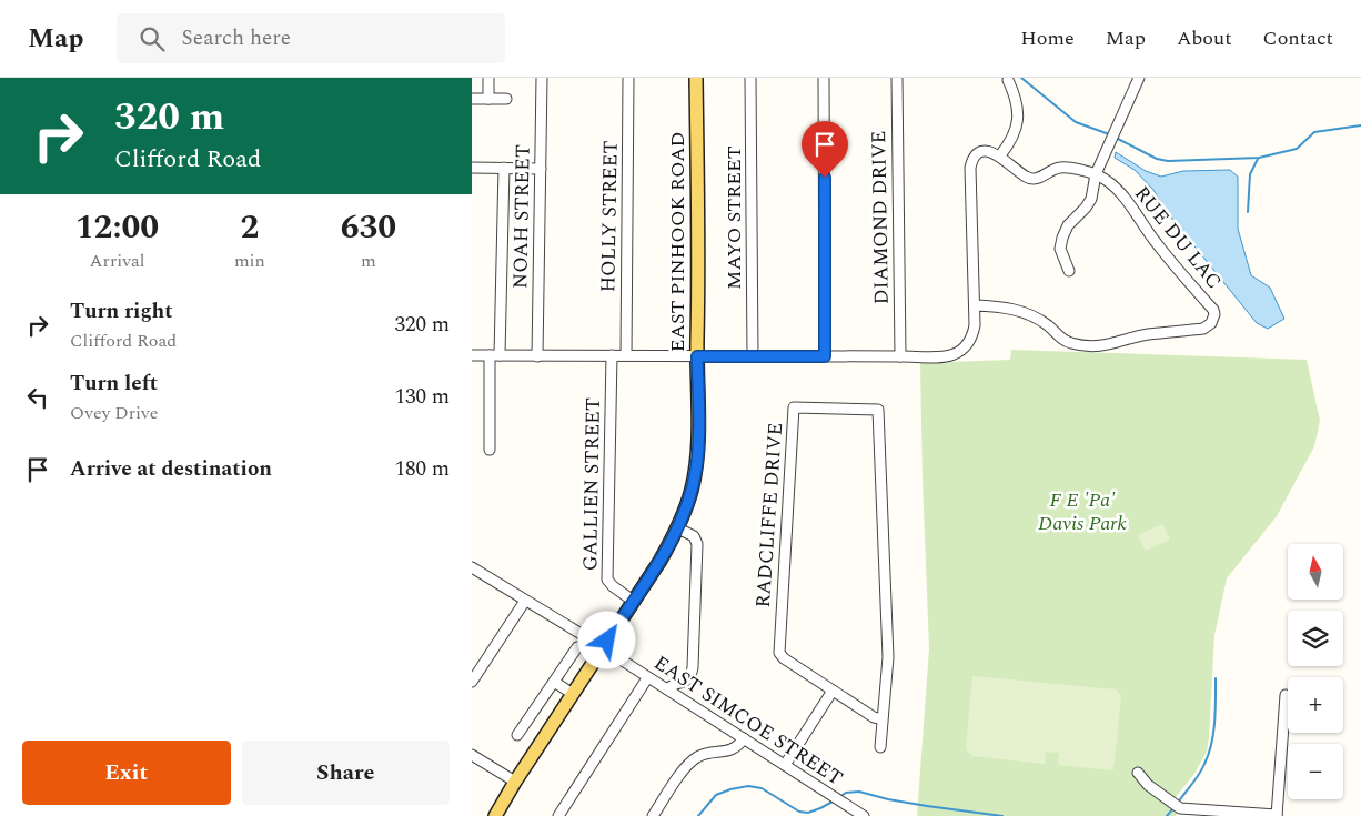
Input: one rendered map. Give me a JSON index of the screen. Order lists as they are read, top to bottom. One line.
{"streets":{"main road":["EAST PINHOOK ROAD"],"street":["NOAH STREET","HOLLY STREET","MAYO STREET","DIAMOND DRIVE","RUE DU LAC","GALLIEN STREET","RADCLIFFE DRIVE","EAST SIMCOE STREET"]},"crossings":[["EAST PINHOOK ROAD","GALLIEN STREET"],["EAST PINHOOK ROAD","EAST SIMCOE STREET"]],"parks":["F E 'Pa' Davis Park"],"north":"top","page":{"header":"Map","search":"Search here","nav":["Home","Map","About","Contact"],"turn":["320 m","Clifford Road"],"eta":["12:00","Arrival","2","min","630","m"],"list":[{"name":"Turn right","note":"Clifford Road","value":"320 m"},{"name":"Turn left","note":"Ovey Drive","value":"130 m"},{"name":"Arrive at destination","value":"180 m"}],"map_buttons":["+","−"],"buttons":["Exit","Share"]}}
